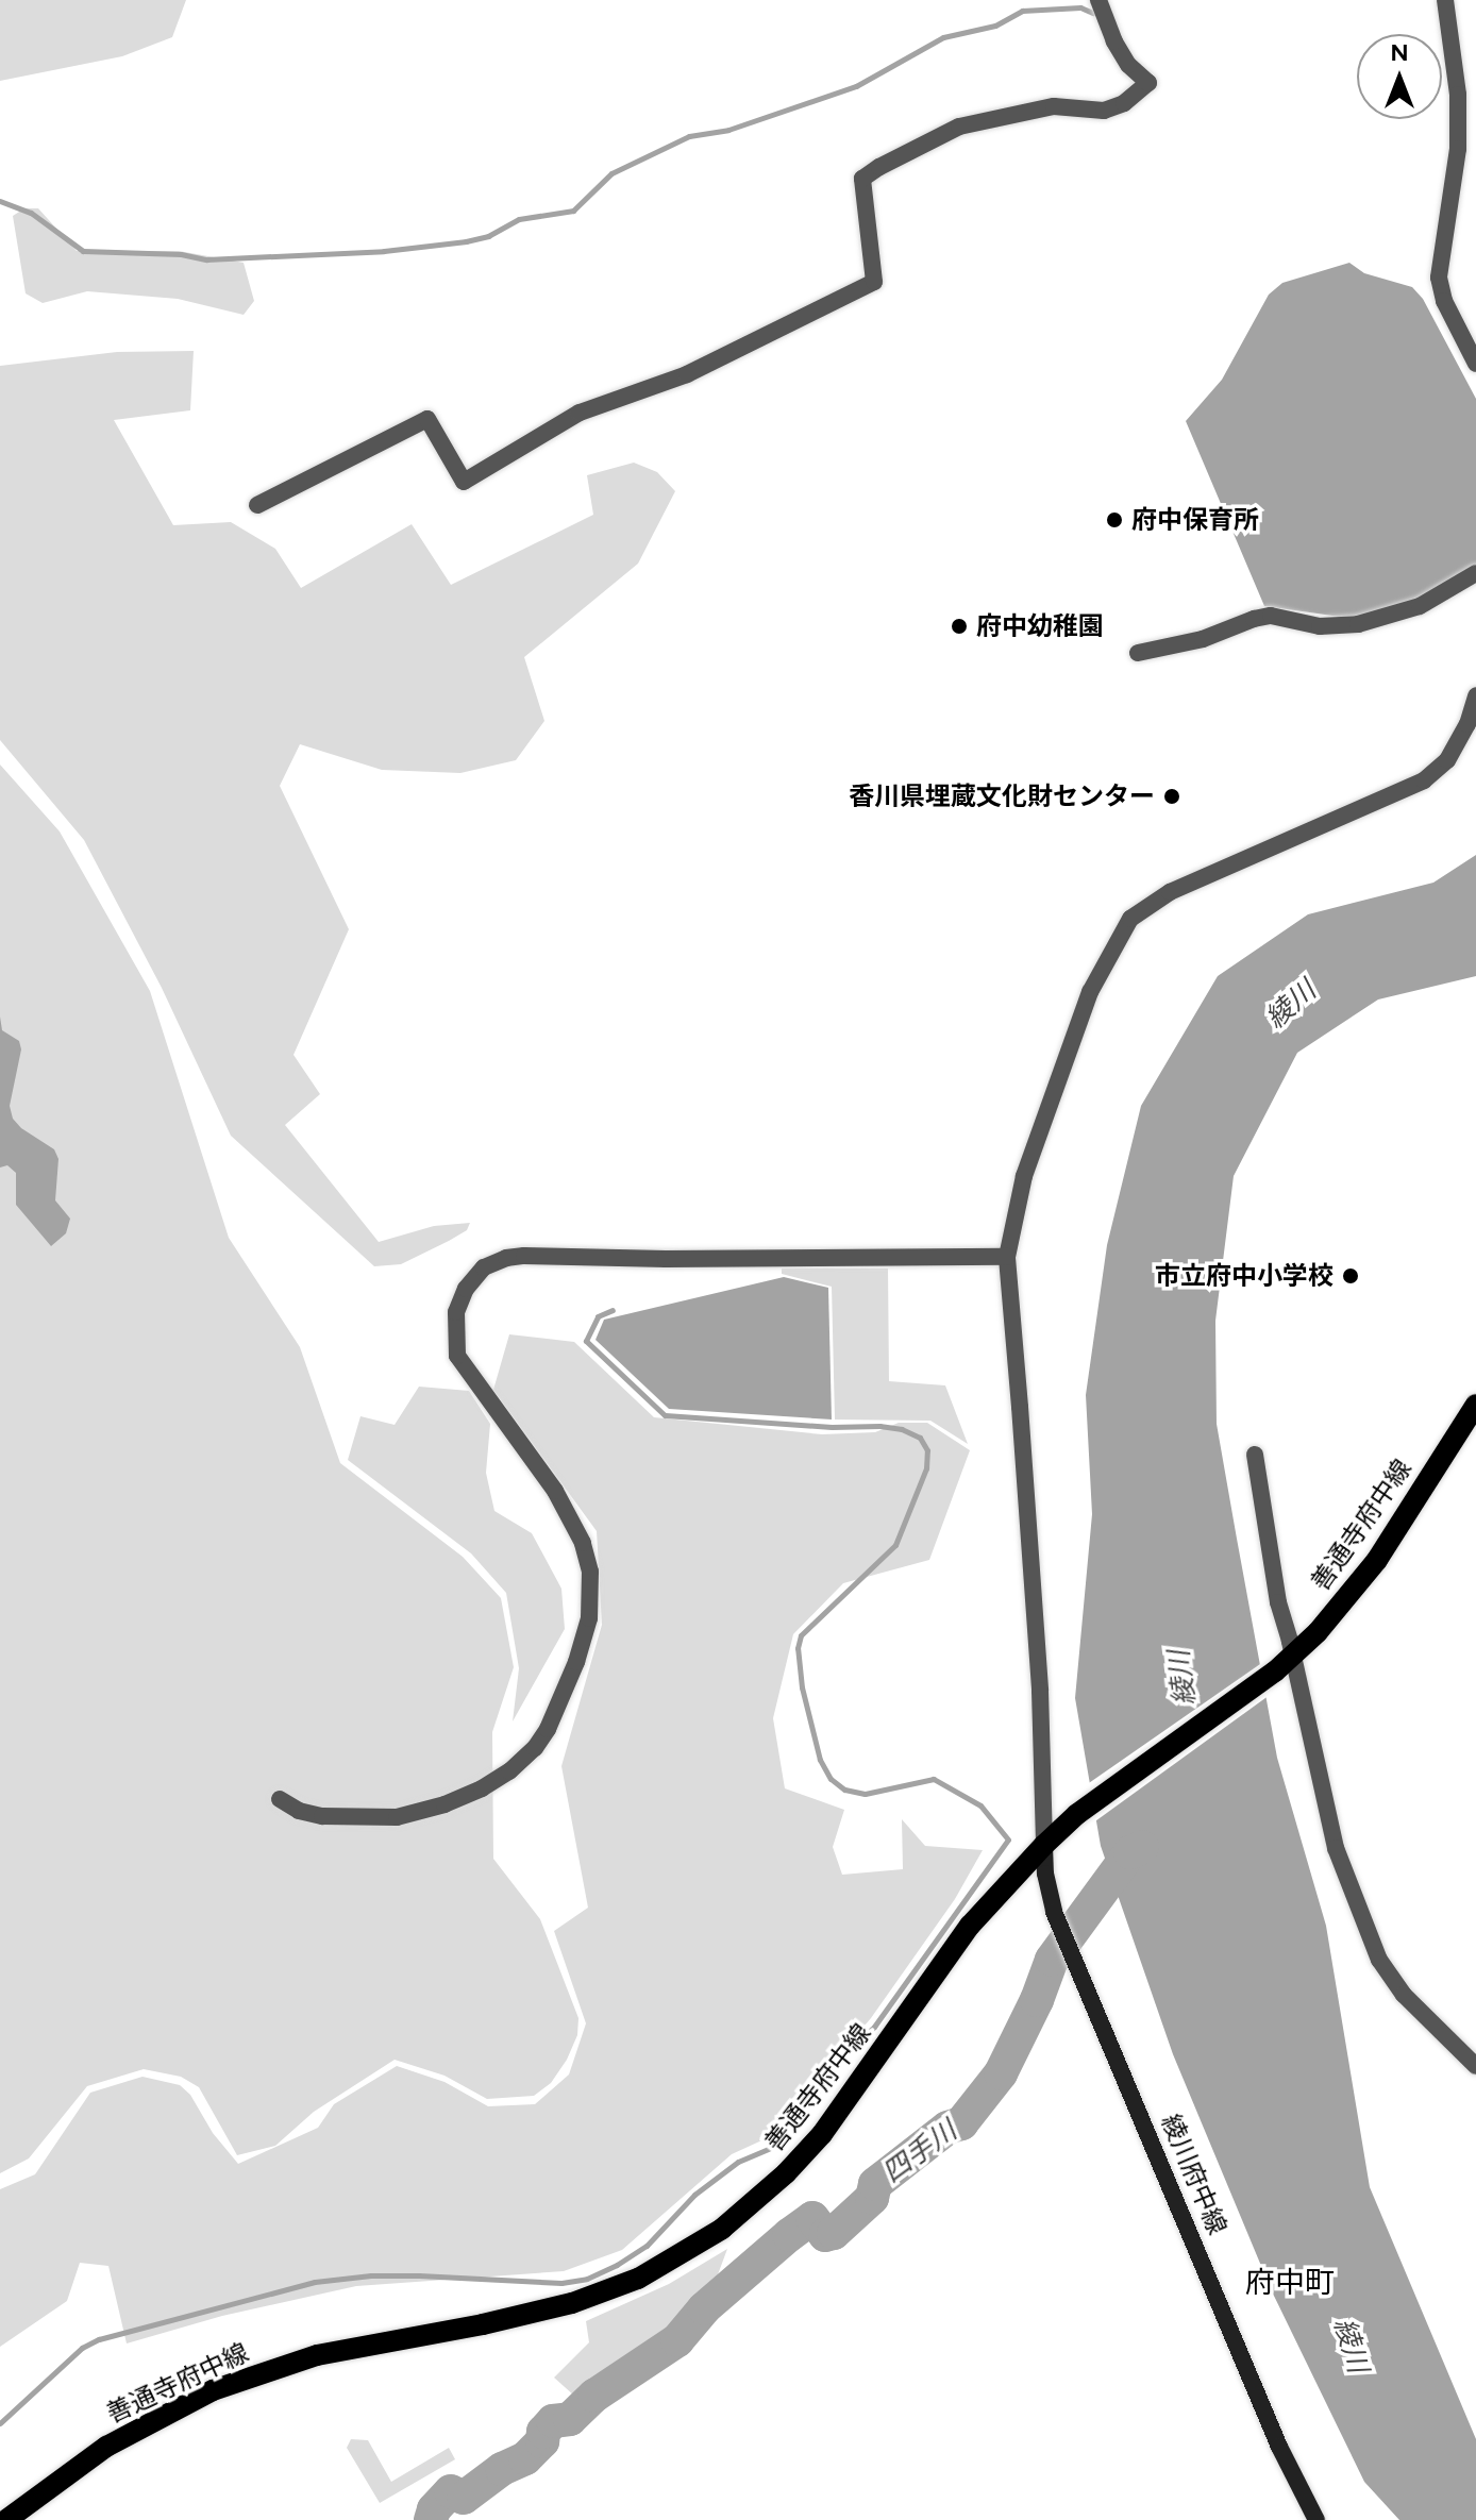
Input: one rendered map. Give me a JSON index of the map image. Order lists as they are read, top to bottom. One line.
{"streets":{"main road":["善通寺府中線","綾川府中線"]},"crossings":[["善通寺府中線","綾川府中線"]],"districts":["府中町"],"water":["綾川","四手川"],"places":["府中保育所","府中幼稚園","香川県埋蔵文化財センター","市立府中小学校"],"north":"top"}
